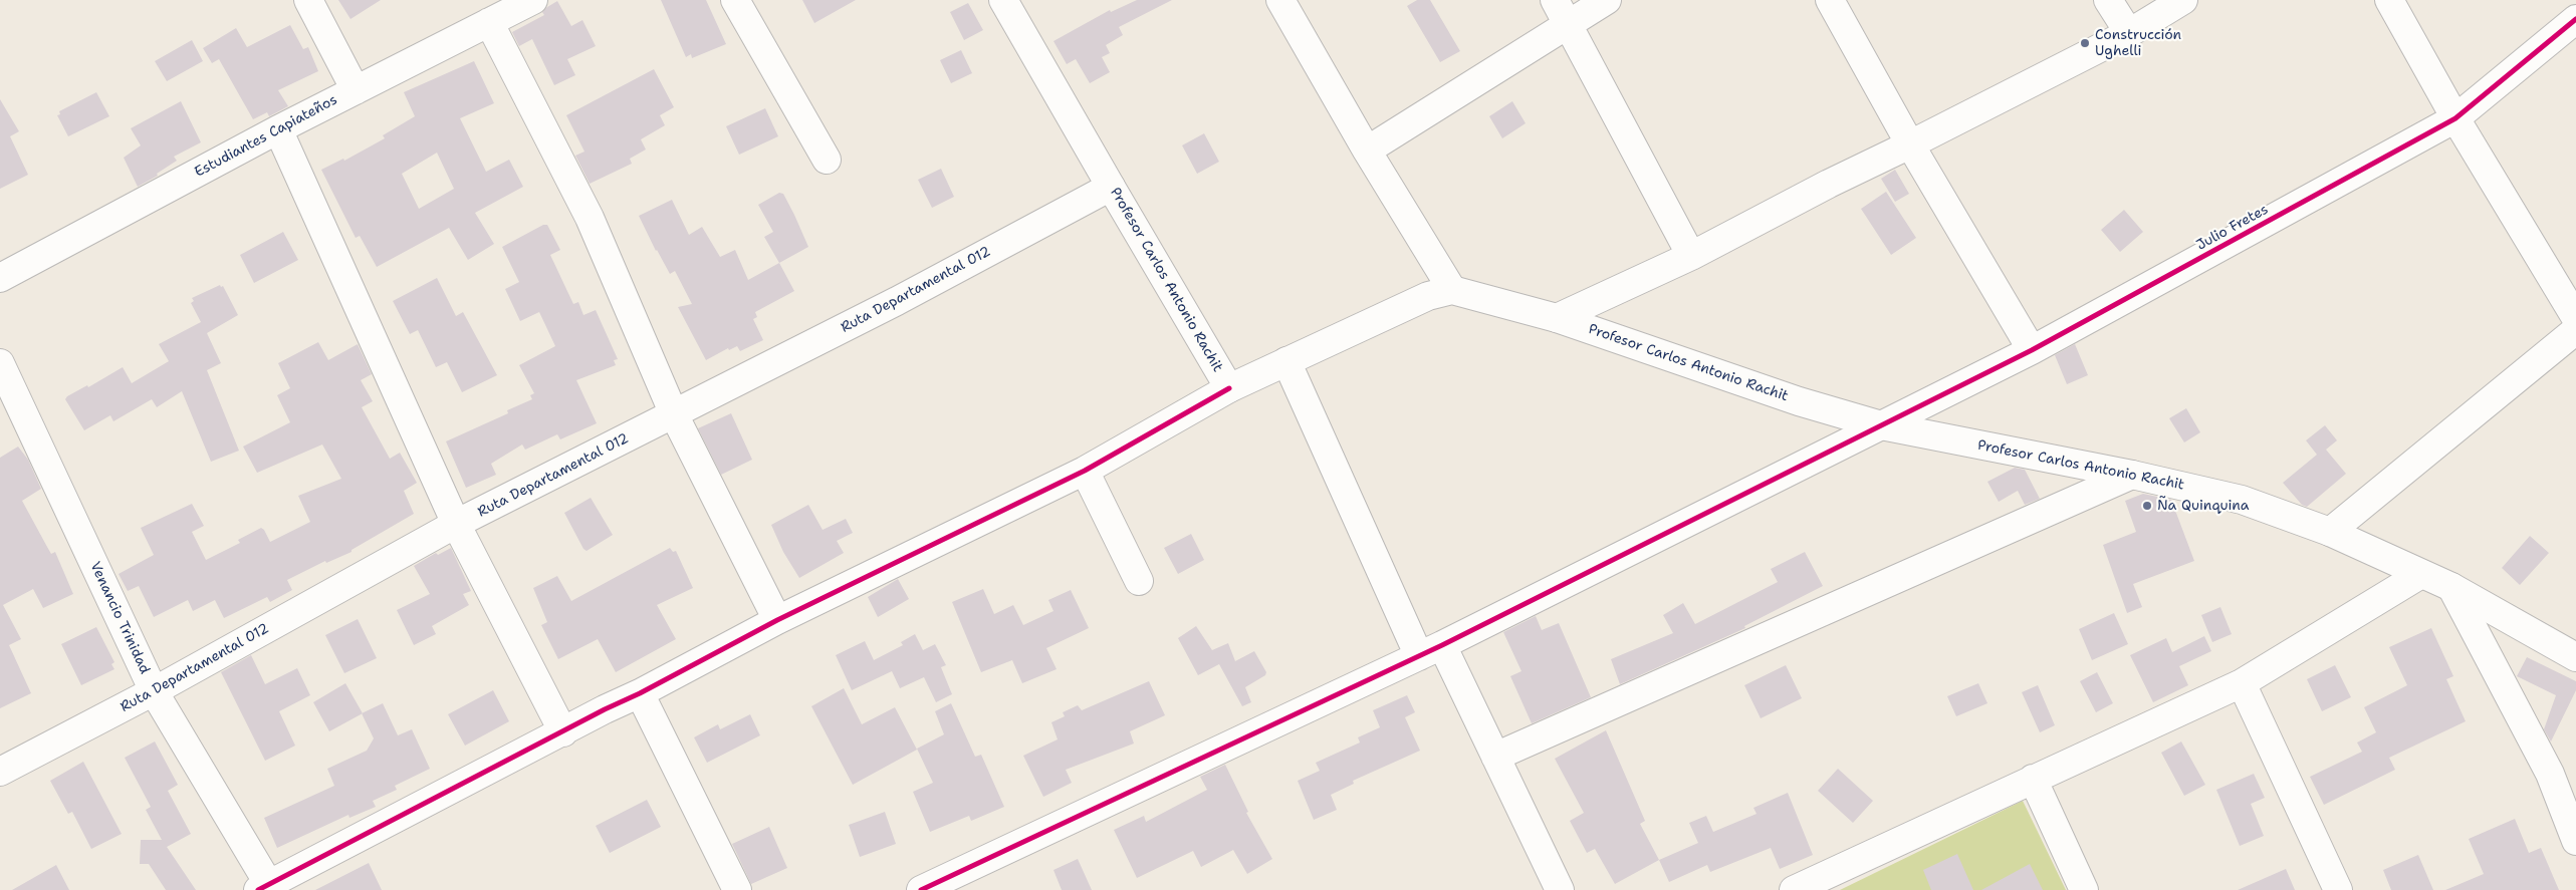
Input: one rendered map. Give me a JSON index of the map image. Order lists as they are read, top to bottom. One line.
{"streets":{"street":["Estudiantes Capiateños","Julio Fretes","Profesor Carlos Antonio Rachit","Ruta Departamental 012","Venancio Trinidad"]},"crossings":[["Julio Fretes","Profesor Carlos Antonio Rachit"],["Profesor Carlos Antonio Rachit","Ruta Departamental 012"],["Ruta Departamental 012","Venancio Trinidad"]],"places":["Construcción Ughelli","Ña Quinquina"]}
